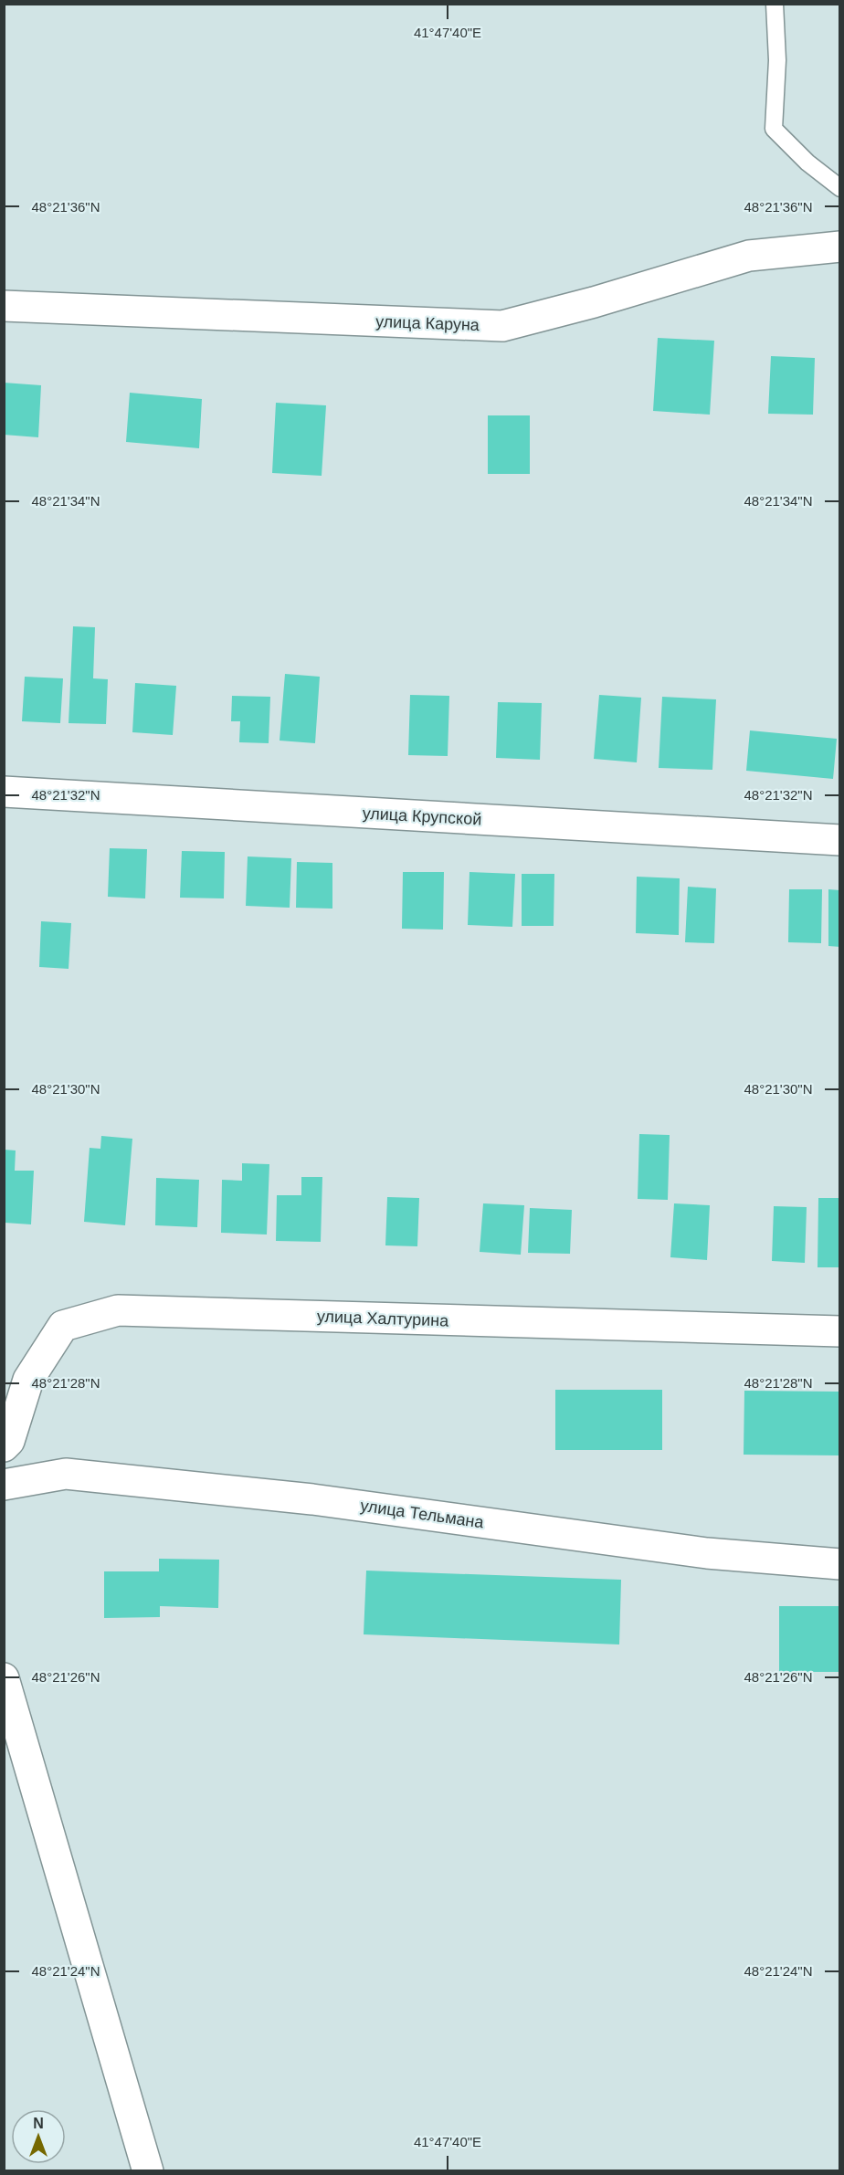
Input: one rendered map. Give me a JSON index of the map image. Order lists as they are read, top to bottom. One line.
{"streets":{"street":["улица Каруна","улица Крупской","улица Халтурина","улица Тельмана"]},"north":"top","coordinates":["41°47'40\"E","48°21'36\"N","48°21'34\"N","48°21'32\"N","48°21'30\"N","48°21'28\"N","48°21'26\"N","48°21'24\"N"]}
